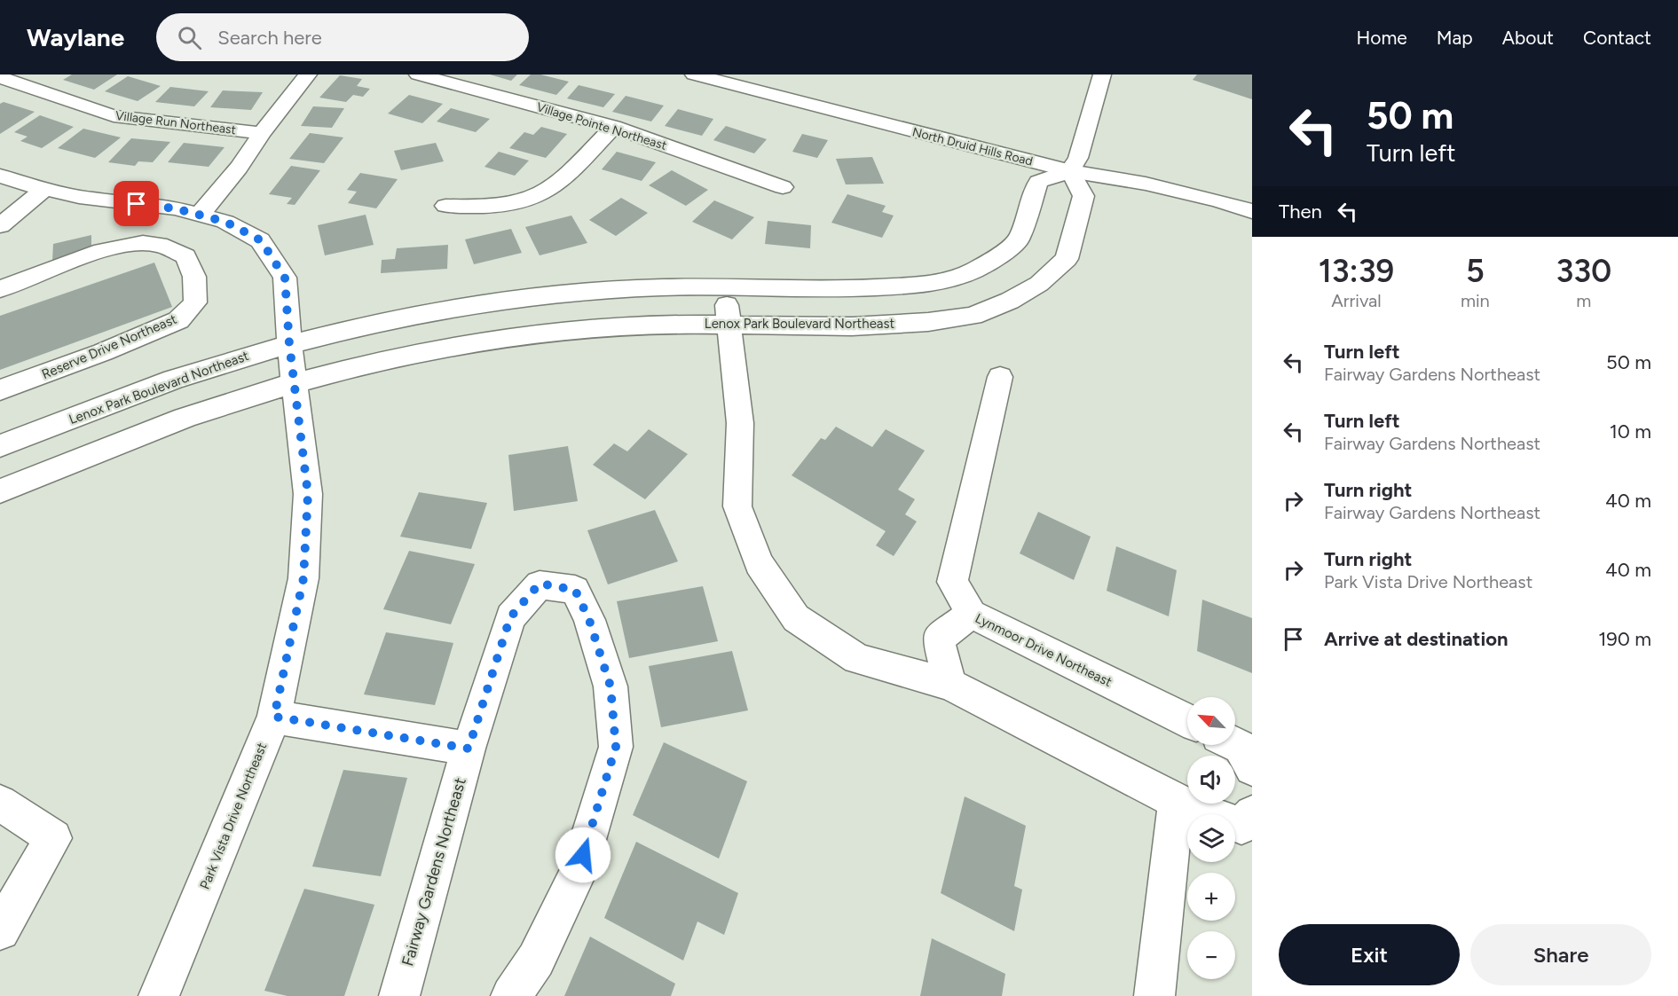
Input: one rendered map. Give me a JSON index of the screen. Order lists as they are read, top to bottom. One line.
{"streets":{"street":["Village Run Northeast","Village Pointe Northeast","North Druid Hills Road","Lenox Park Boulevard Northeast","Reserve Drive Northeast","Lynmoor Drive Northeast","Park Vista Drive Northeast","Fairway Gardens Northeast"]},"crossings":[["North Druid Hills Road","Lenox Park Boulevard Northeast"],["Lenox Park Boulevard Northeast","Park Vista Drive Northeast"]],"north":"top left","page":{"header":"Waylane","search":"Search here","nav":["Home","Map","About","Contact"],"turn":["50 m","Turn left"],"then":"Then","eta":["13:39","Arrival","5","min","330","m"],"list":[{"name":"Turn left","note":"Fairway Gardens Northeast","value":"50 m"},{"name":"Turn left","note":"Fairway Gardens Northeast","value":"10 m"},{"name":"Turn right","note":"Fairway Gardens Northeast","value":"40 m"},{"name":"Turn right","note":"Park Vista Drive Northeast","value":"40 m"},{"name":"Arrive at destination","value":"190 m"}],"map_buttons":["+","−"],"buttons":["Exit","Share"]}}
